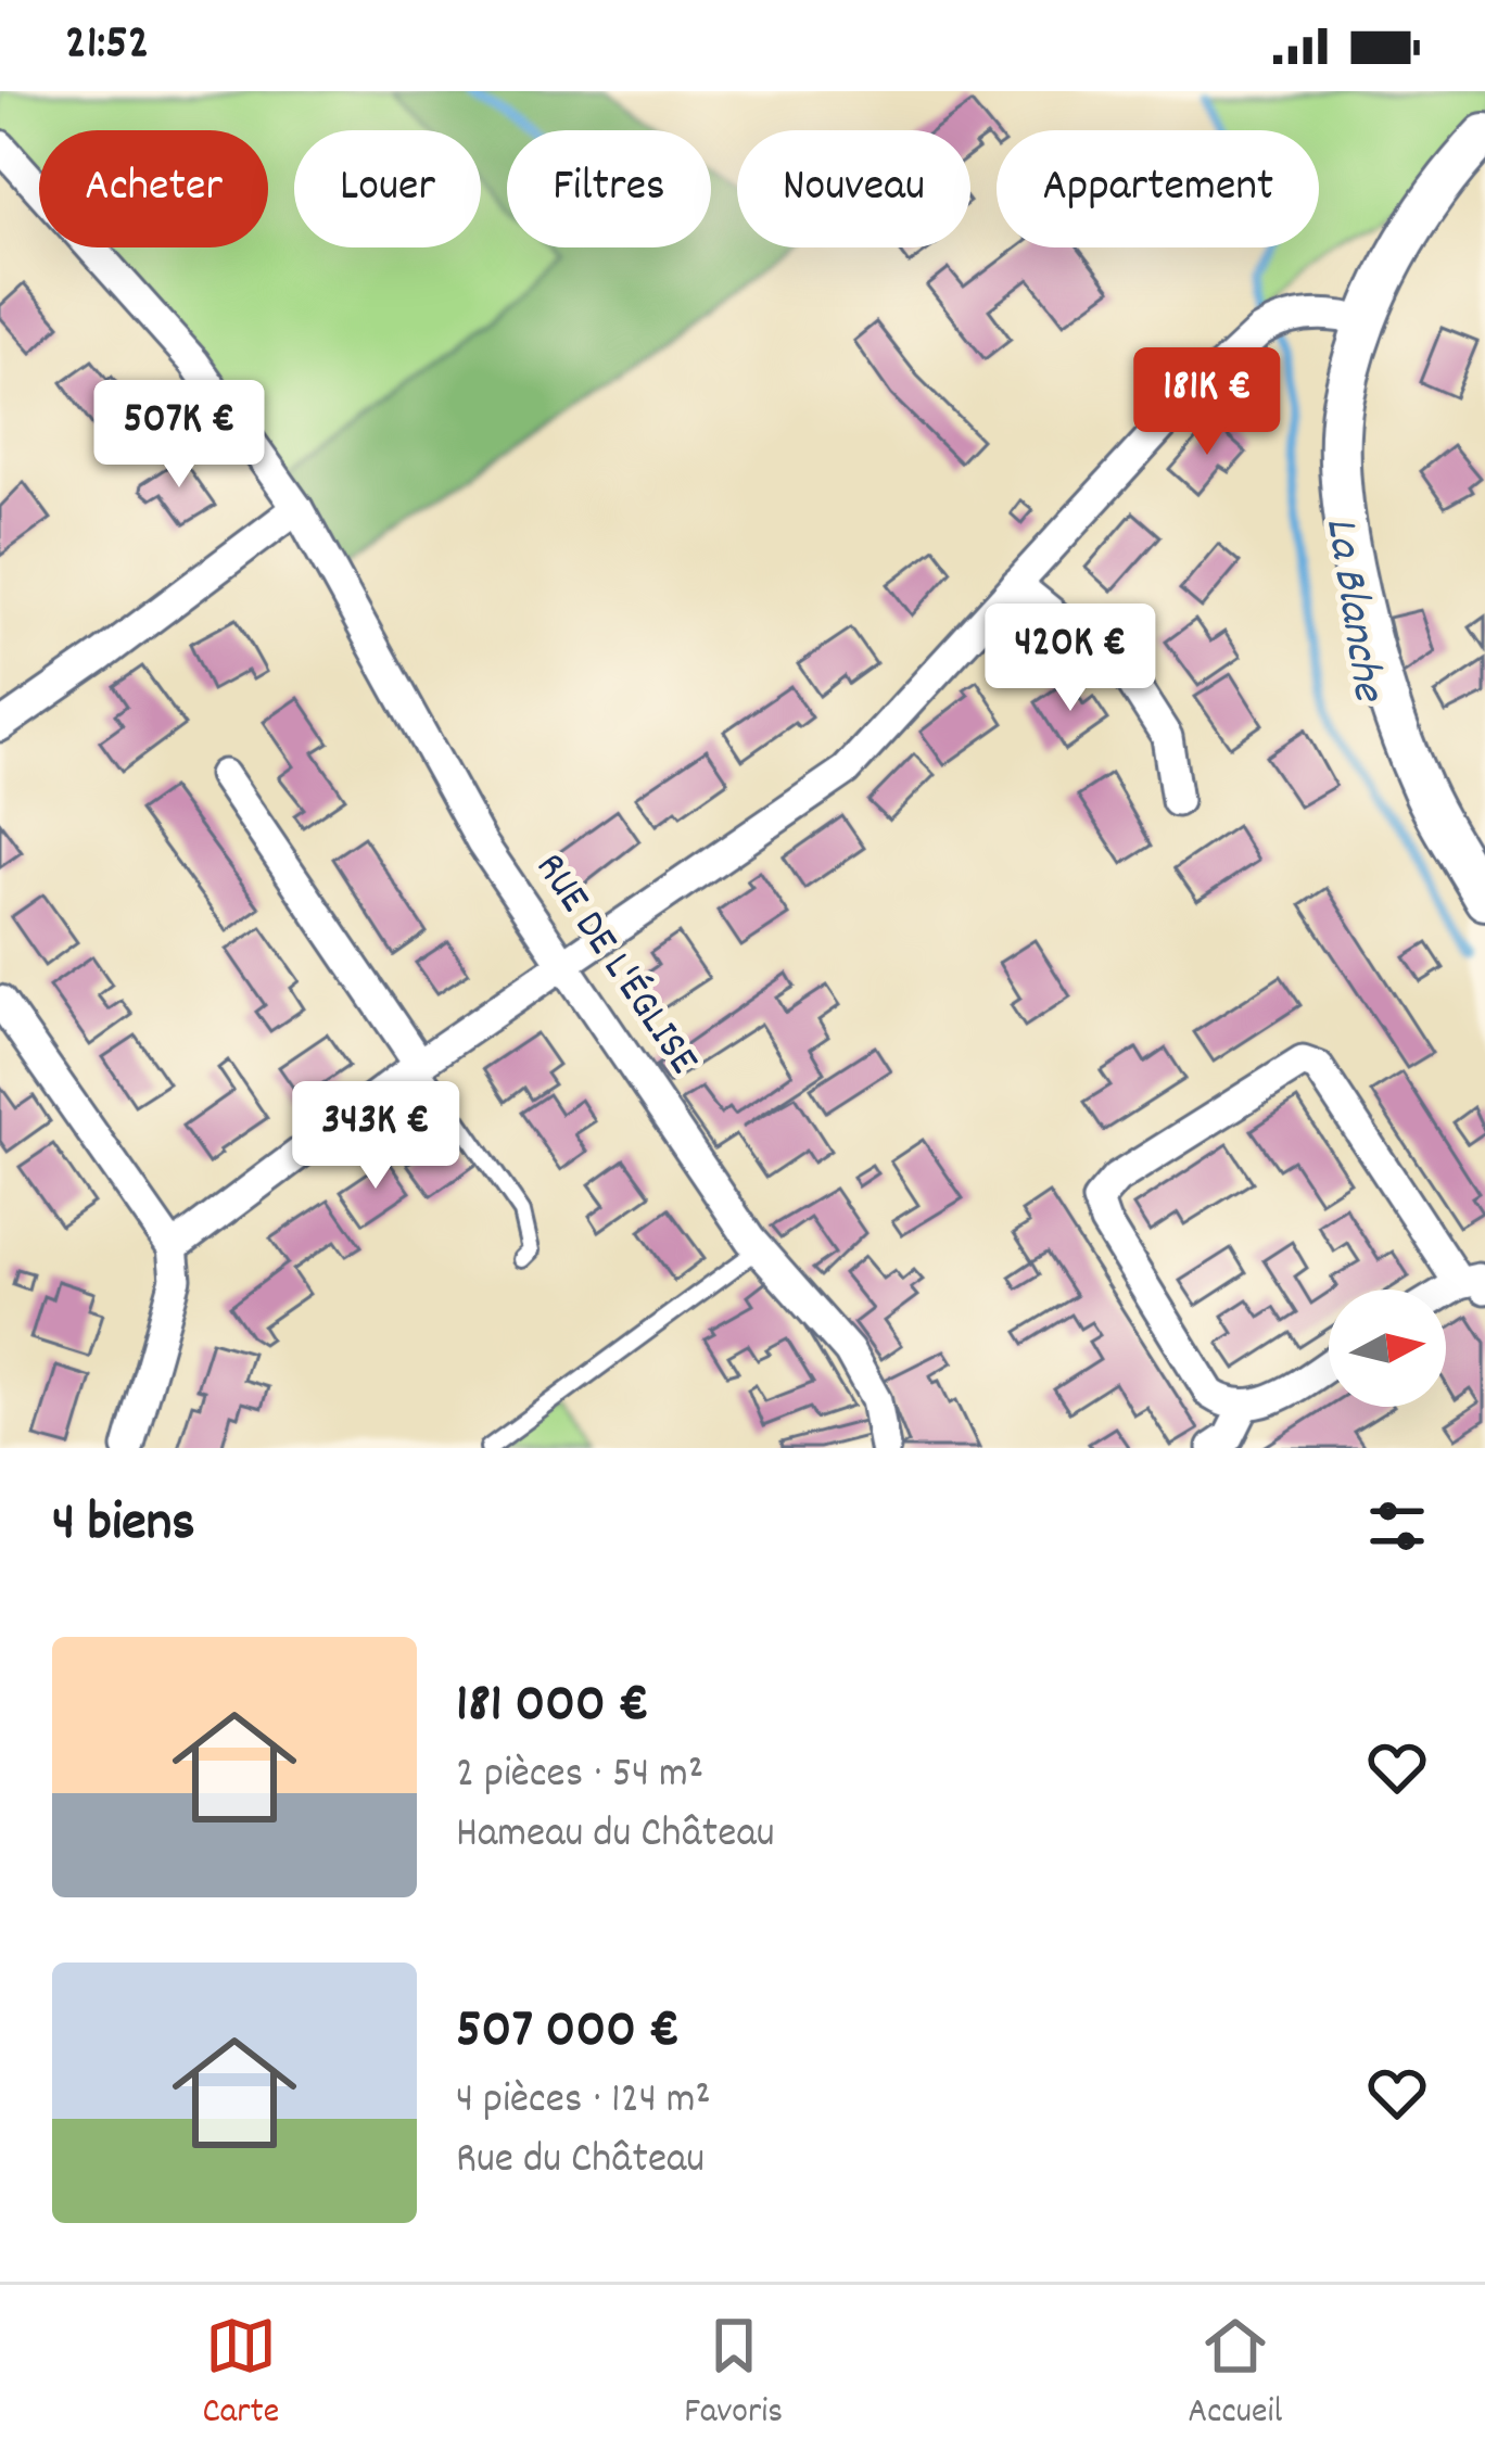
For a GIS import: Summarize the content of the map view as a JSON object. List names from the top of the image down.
{
  "streets": {
    "street": ["RUE DE L'ÉGLISE"]
  },
  "water": ["La Blanche"],
  "north": "right",
  "page": {
    "status": "21:52",
    "chip": [
      "Acheter",
      "Louer",
      "Filtres",
      "Nouveau",
      "Appartement"
    ],
    "price": [
      "181K €",
      "507K €",
      "420K €",
      "343K €"
    ],
    "heading": "4 biens",
    "list": [
      {
        "name": "181 000 €",
        "note": "2 pièces · 54 m² · Hameau du Château"
      },
      {
        "name": "507 000 €",
        "note": "4 pièces · 124 m² · Rue du Château"
      }
    ],
    "tabs": ["Carte", "Favoris", "Accueil"]
  }
}
